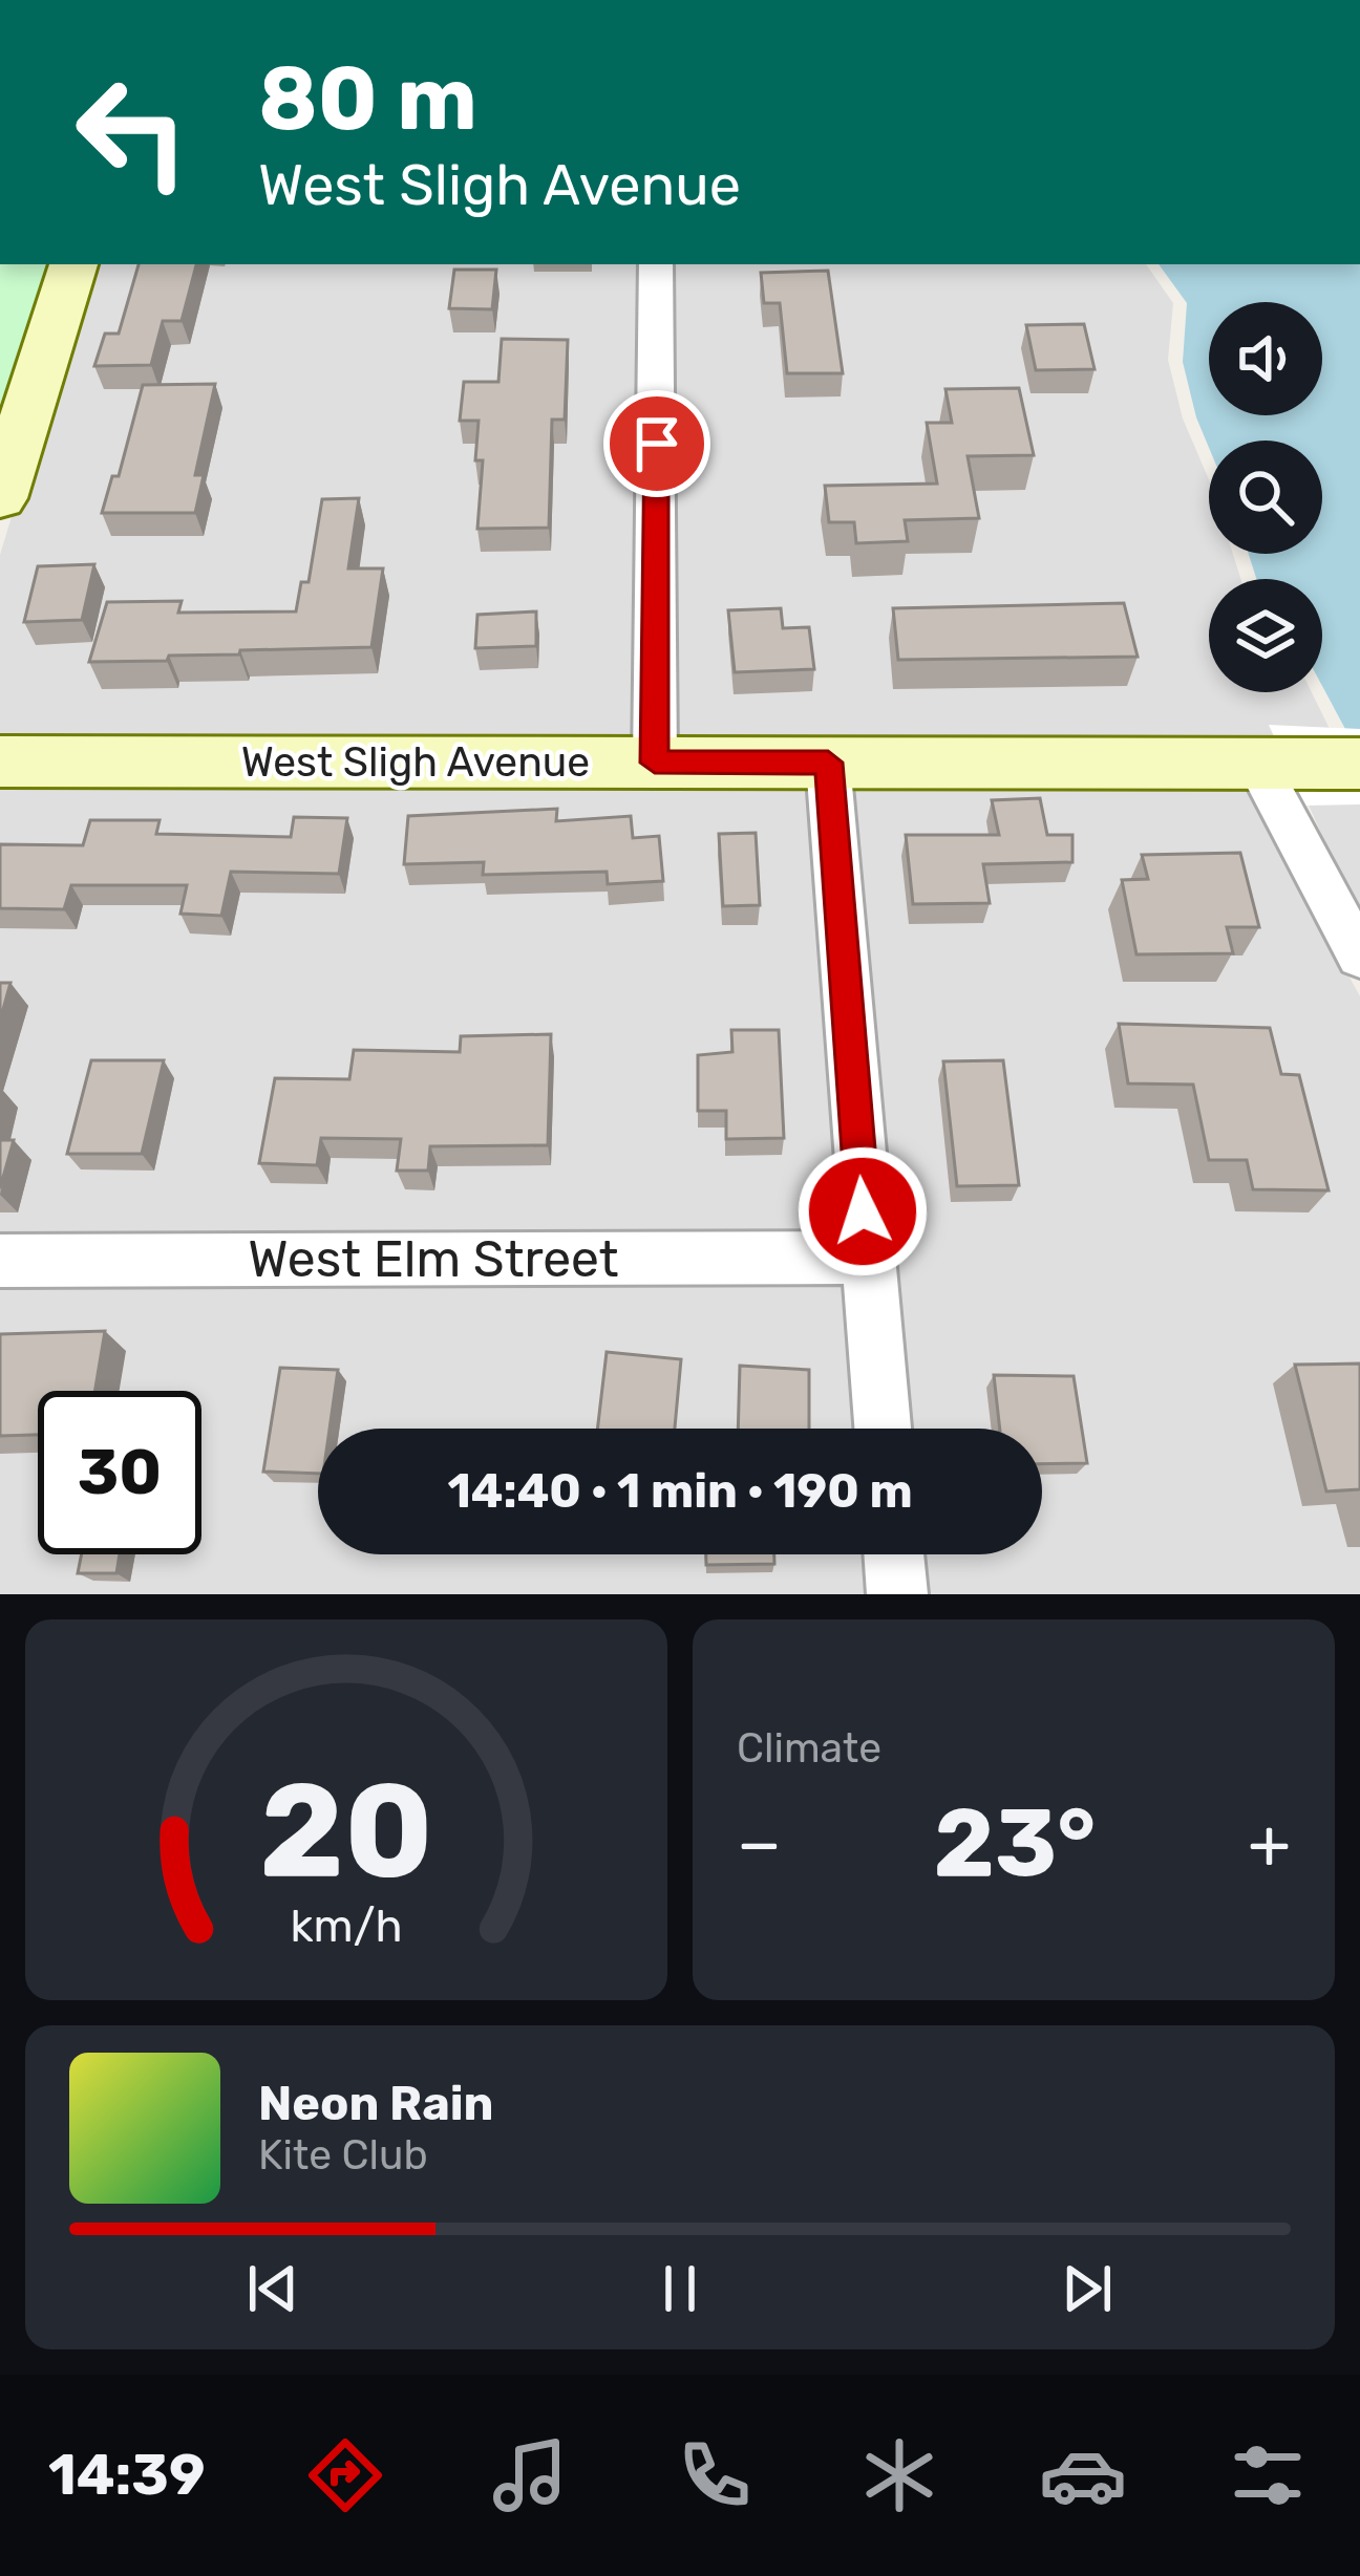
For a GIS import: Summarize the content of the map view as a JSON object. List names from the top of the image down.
{
  "streets": {
    "main road": ["West Sligh Avenue"],
    "street": ["West Elm Street"]
  },
  "page": {
    "turn": ["80 m", "West Sligh Avenue"],
    "limit": "30",
    "trip": "14:40 · 1 min · 190 m",
    "tile": "Climate",
    "heat": ["−", "23°", "+"],
    "song": ["Neon Rain", "Kite Club"],
    "tabs": "14:39",
    "gauge": ["20", "km/h"]
  }
}
